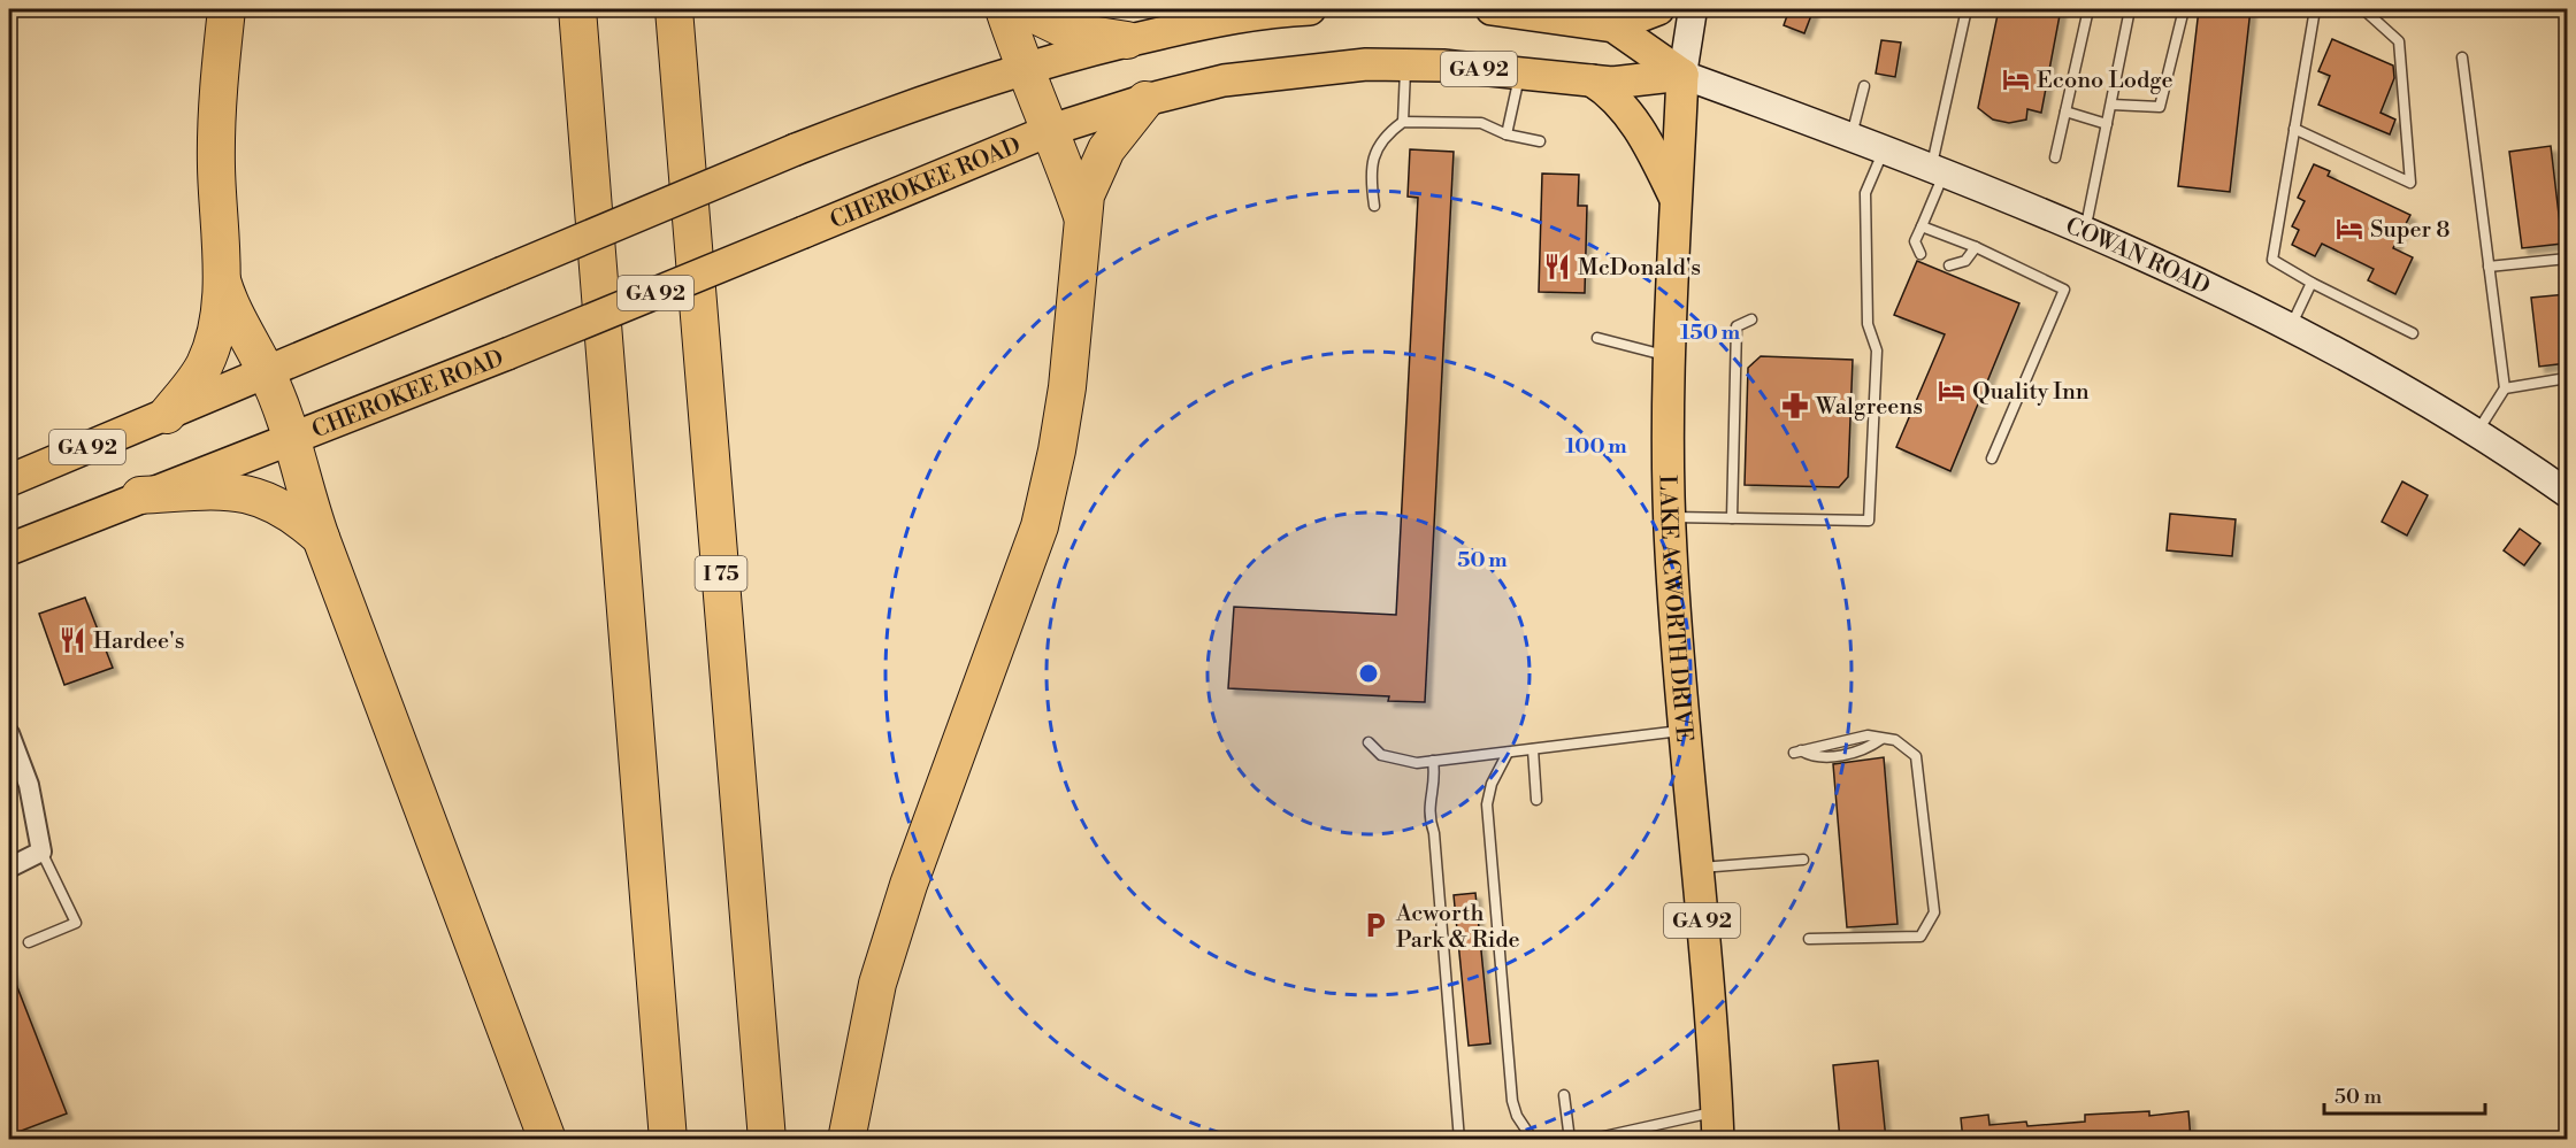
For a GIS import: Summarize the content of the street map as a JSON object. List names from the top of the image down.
{
  "streets": {
    "highway": ["I 75"],
    "main road": [
      "GA 92",
      "CHEROKEE ROAD",
      "COWAN ROAD",
      "LAKE ACWORTH DRIVE"
    ]
  },
  "crossings": [
    ["CHEROKEE ROAD", "COWAN ROAD"],
    ["CHEROKEE ROAD", "LAKE ACWORTH DRIVE"],
    ["COWAN ROAD", "LAKE ACWORTH DRIVE"]
  ],
  "places": {
    "hotel": ["Econo Lodge", "Super 8", "Quality Inn"],
    "restaurant": ["McDonald's", "Hardee's"],
    "pharmacy": ["Walgreens"],
    "parking": ["Acworth Park & Ride"]
  },
  "scale_bar": "50 m",
  "rings": ["150 m", "100 m", "50 m"]
}
